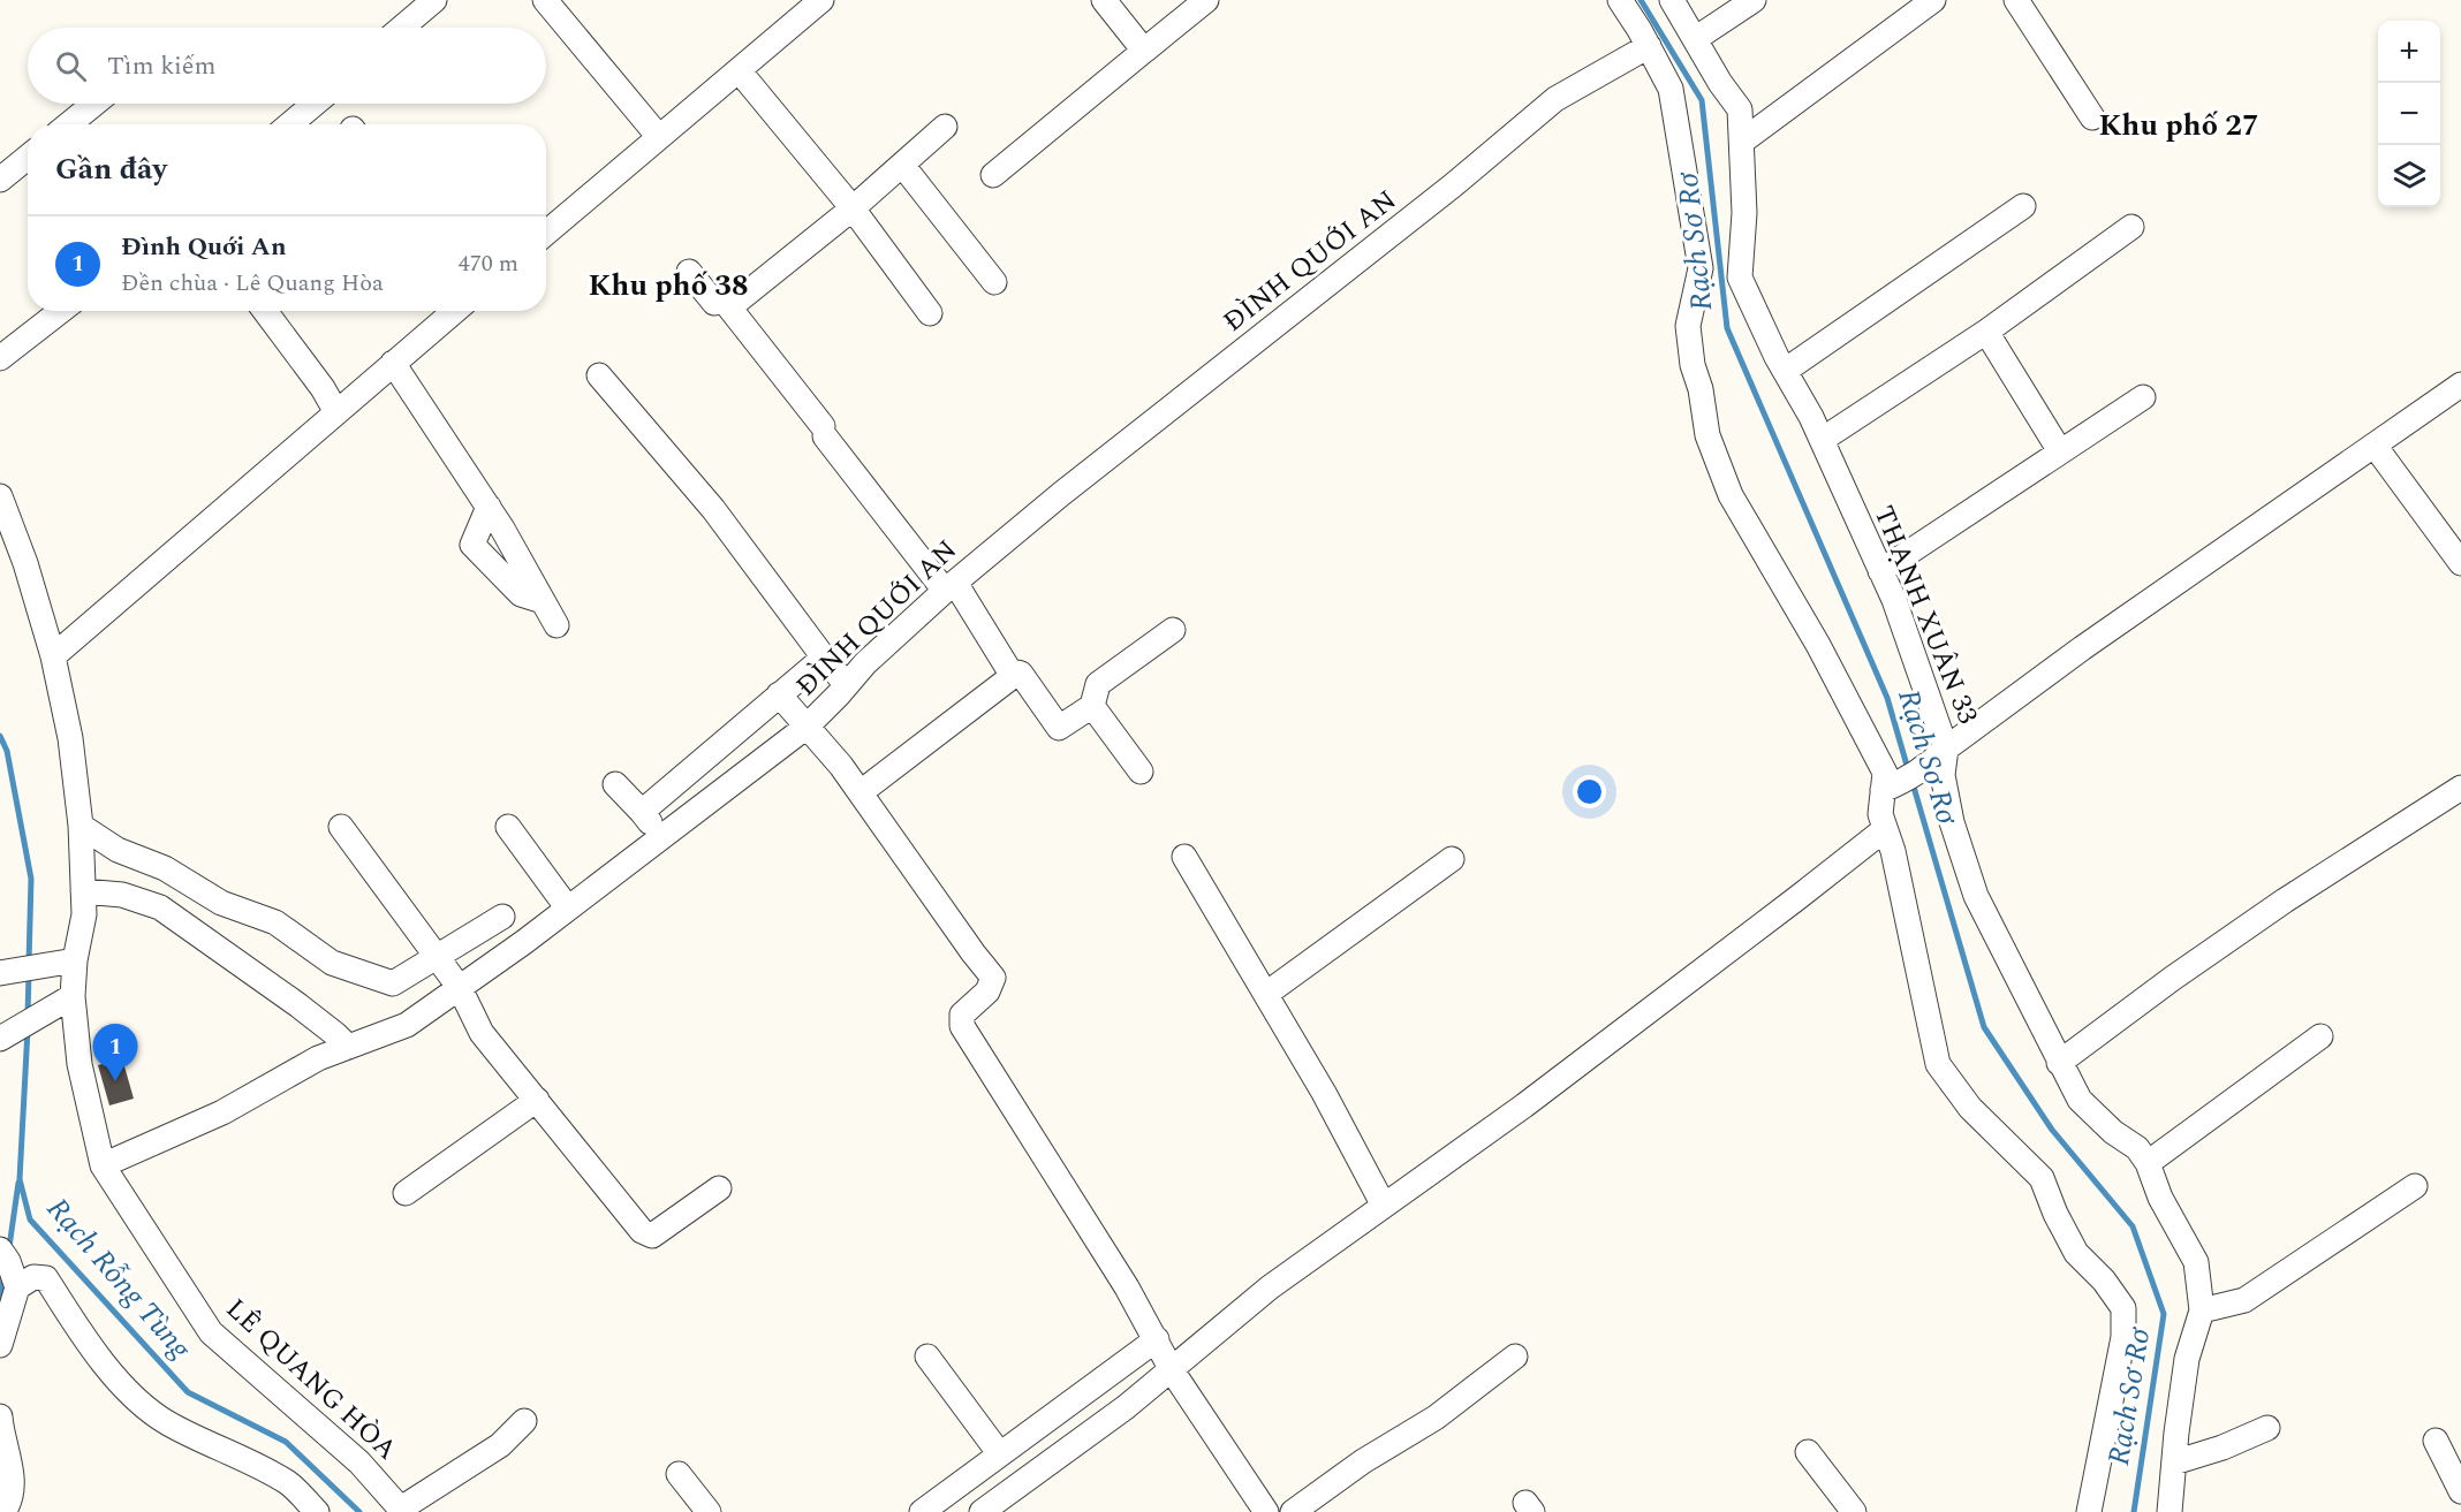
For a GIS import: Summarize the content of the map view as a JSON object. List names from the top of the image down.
{
  "streets": {
    "street": ["ĐÌNH QUỚI AN", "THẠNH XUÂN 33", "LÊ QUANG HÒA"]
  },
  "crossings": [
    ["ĐÌNH QUỚI AN", "LÊ QUANG HÒA"]
  ],
  "districts": ["Khu phố 27", "Khu phố 38"],
  "water": ["Rạch Sơ Rơ", "Rạch Rỗng Tùng"],
  "page": {
    "map_buttons": ["+", "−"],
    "search": "Tìm kiếm",
    "heading": "Gần đây",
    "list": [
      {
        "mark": "1",
        "name": "Đình Quới An",
        "note": "Đền chùa · Lê Quang Hòa",
        "value": "470 m"
      }
    ],
    "pins": "1"
  }
}
